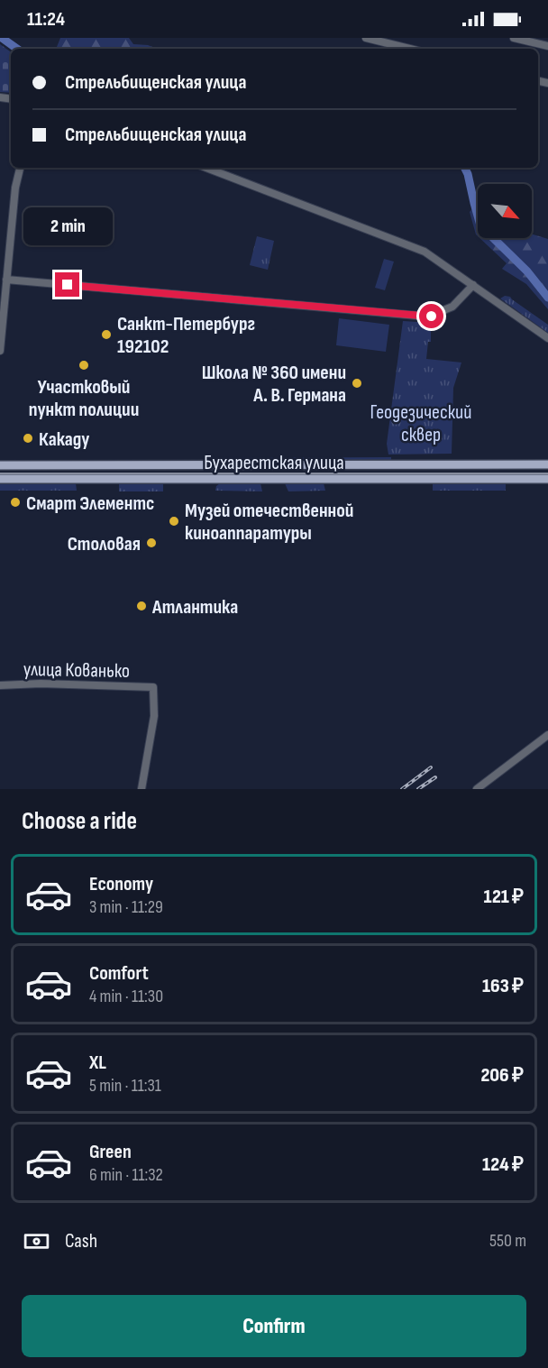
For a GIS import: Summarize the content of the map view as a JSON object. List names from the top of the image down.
{
  "streets": {
    "main road": ["Бухарестская улица"],
    "street": ["улица Кованько"]
  },
  "parks": ["Геодезический сквер"],
  "places": [
    "Санкт-Петербург 192102",
    "Участковый пункт полиции",
    "Школа № 360 имени А. В. Германа",
    "Какаду",
    "Смарт Элементс",
    "Музей отечественной киноаппаратуры",
    "Столовая",
    "Атлантика"
  ],
  "north": "bottom right",
  "page": {
    "status": "11:24",
    "banner": ["Стрельбищенская улица", "Стрельбищенская улица"],
    "bubble": "2 min",
    "heading": "Choose a ride",
    "list": [
      {
        "name": "Economy",
        "note": "3 min · 11:29",
        "value": "121 ₽"
      },
      {
        "name": "Comfort",
        "note": "4 min · 11:30",
        "value": "163 ₽"
      },
      {
        "name": "XL",
        "note": "5 min · 11:31",
        "value": "206 ₽"
      },
      {
        "name": "Green",
        "note": "6 min · 11:32",
        "value": "124 ₽"
      }
    ],
    "pay": ["Cash", "550 m"],
    "buttons": "Confirm"
  }
}
